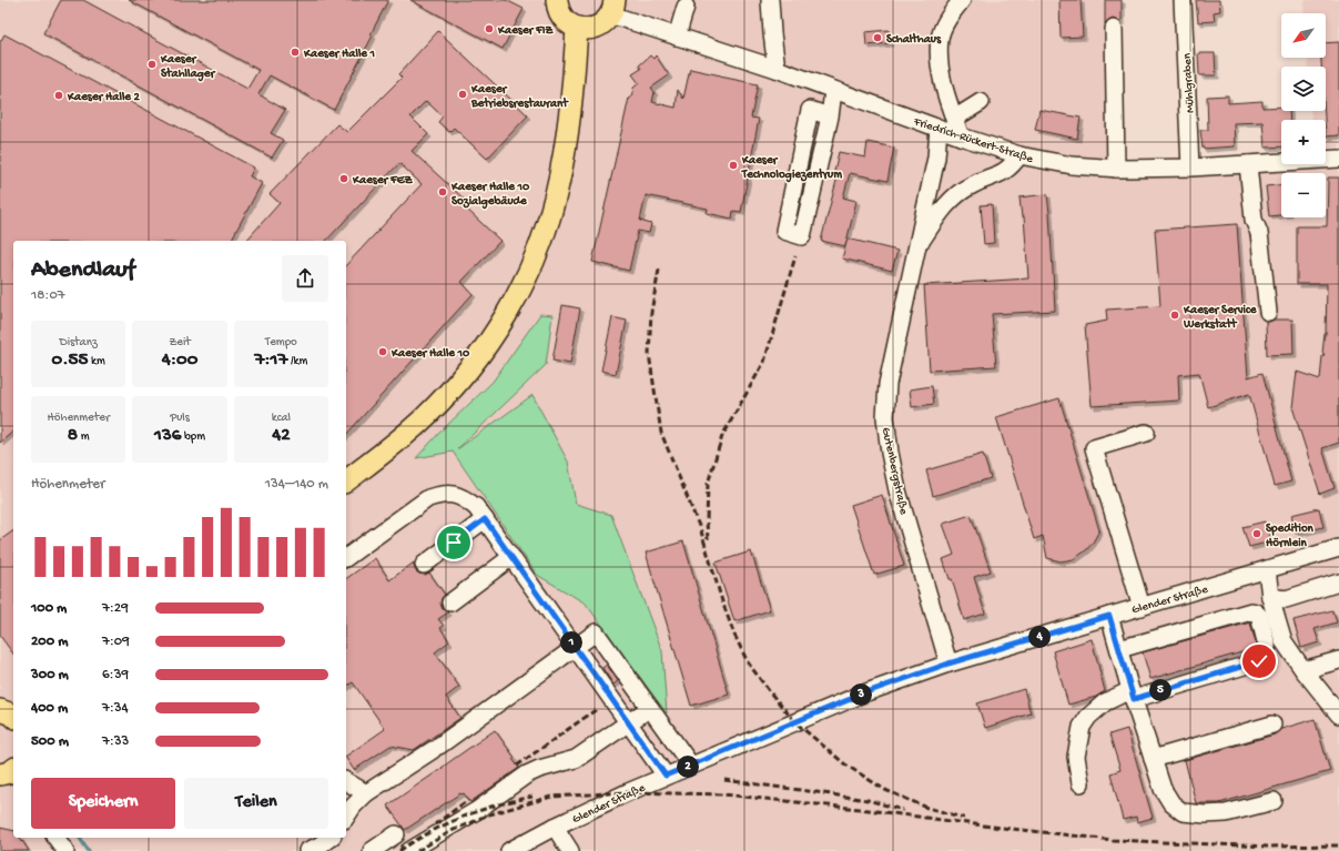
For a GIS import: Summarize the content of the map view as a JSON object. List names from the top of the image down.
{
  "streets": {
    "street": [
      "Mühlgraben",
      "Friedrich-Rückert-Straße",
      "Gutenbergstraße",
      "Glender Straße"
    ]
  },
  "crossings": [
    ["Mühlgraben", "Friedrich-Rückert-Straße"],
    ["Friedrich-Rückert-Straße", "Gutenbergstraße"],
    ["Gutenbergstraße", "Glender Straße"]
  ],
  "places": [
    "Kaeser FIZ",
    "Schalthaus",
    "Kaeser Halle 1",
    "Kaeser Stahllager",
    "Kaeser Betriebsrestaurant",
    "Kaeser Halle 2",
    "Kaeser Technologiezentrum",
    "Kaeser FEZ",
    "Kaeser Halle 10 Sozialgebäude",
    "Kaeser Service Werkstatt",
    "Kaeser Halle 10",
    "Spedition Hörnlein"
  ],
  "north": "bottom left",
  "page": {
    "map_buttons": ["+", "−"],
    "heading": ["Abendlauf", "18:07"],
    "stats": [
      ["Distanz", "0.55 km"],
      ["Zeit", "4:00"],
      ["Tempo", "7:17 /km"],
      ["Höhenmeter", "8 m"],
      ["Puls", "136 bpm"],
      ["kcal", "42"]
    ],
    "chart": ["Höhenmeter", "134–140 m"],
    "list": [
      {
        "name": "100 m",
        "note": "7:29"
      },
      {
        "name": "200 m",
        "note": "7:09"
      },
      {
        "name": "300 m",
        "note": "6:39"
      },
      {
        "name": "400 m",
        "note": "7:34"
      },
      {
        "name": "500 m",
        "note": "7:33"
      }
    ],
    "pins": [
      "4",
      "1",
      "5",
      "3",
      "2"
    ],
    "buttons": ["Speichern", "Teilen"]
  }
}
